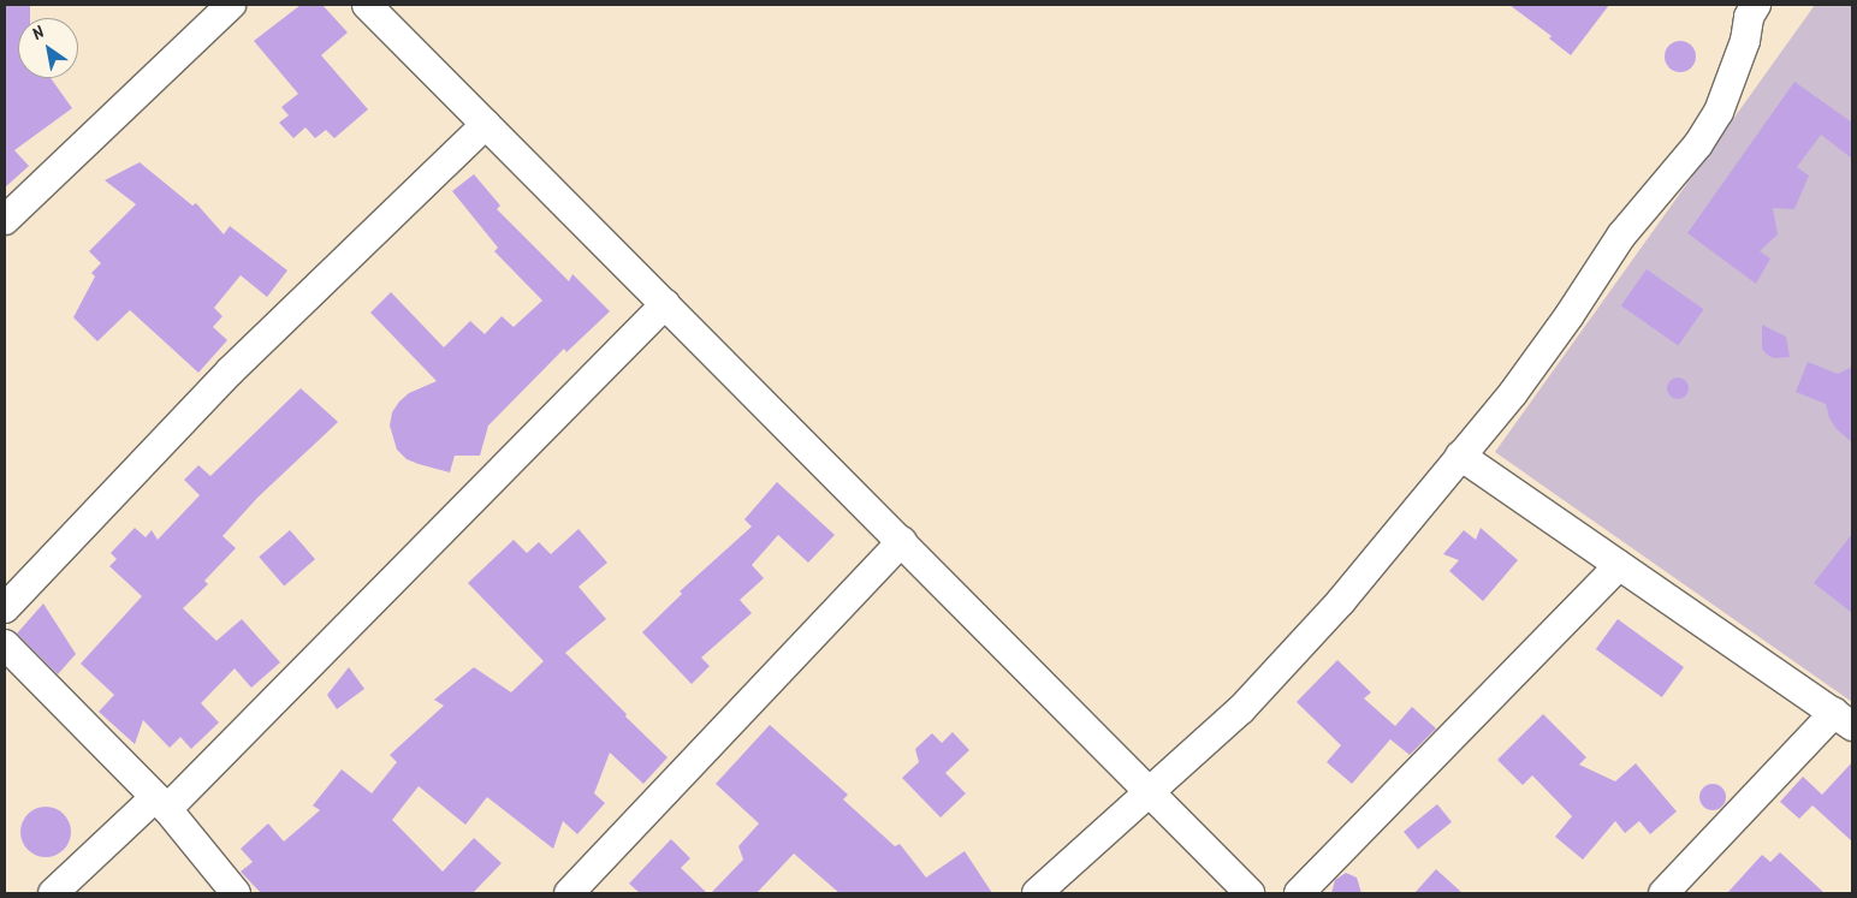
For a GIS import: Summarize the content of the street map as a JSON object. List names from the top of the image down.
{
  "north": "top left"
}
